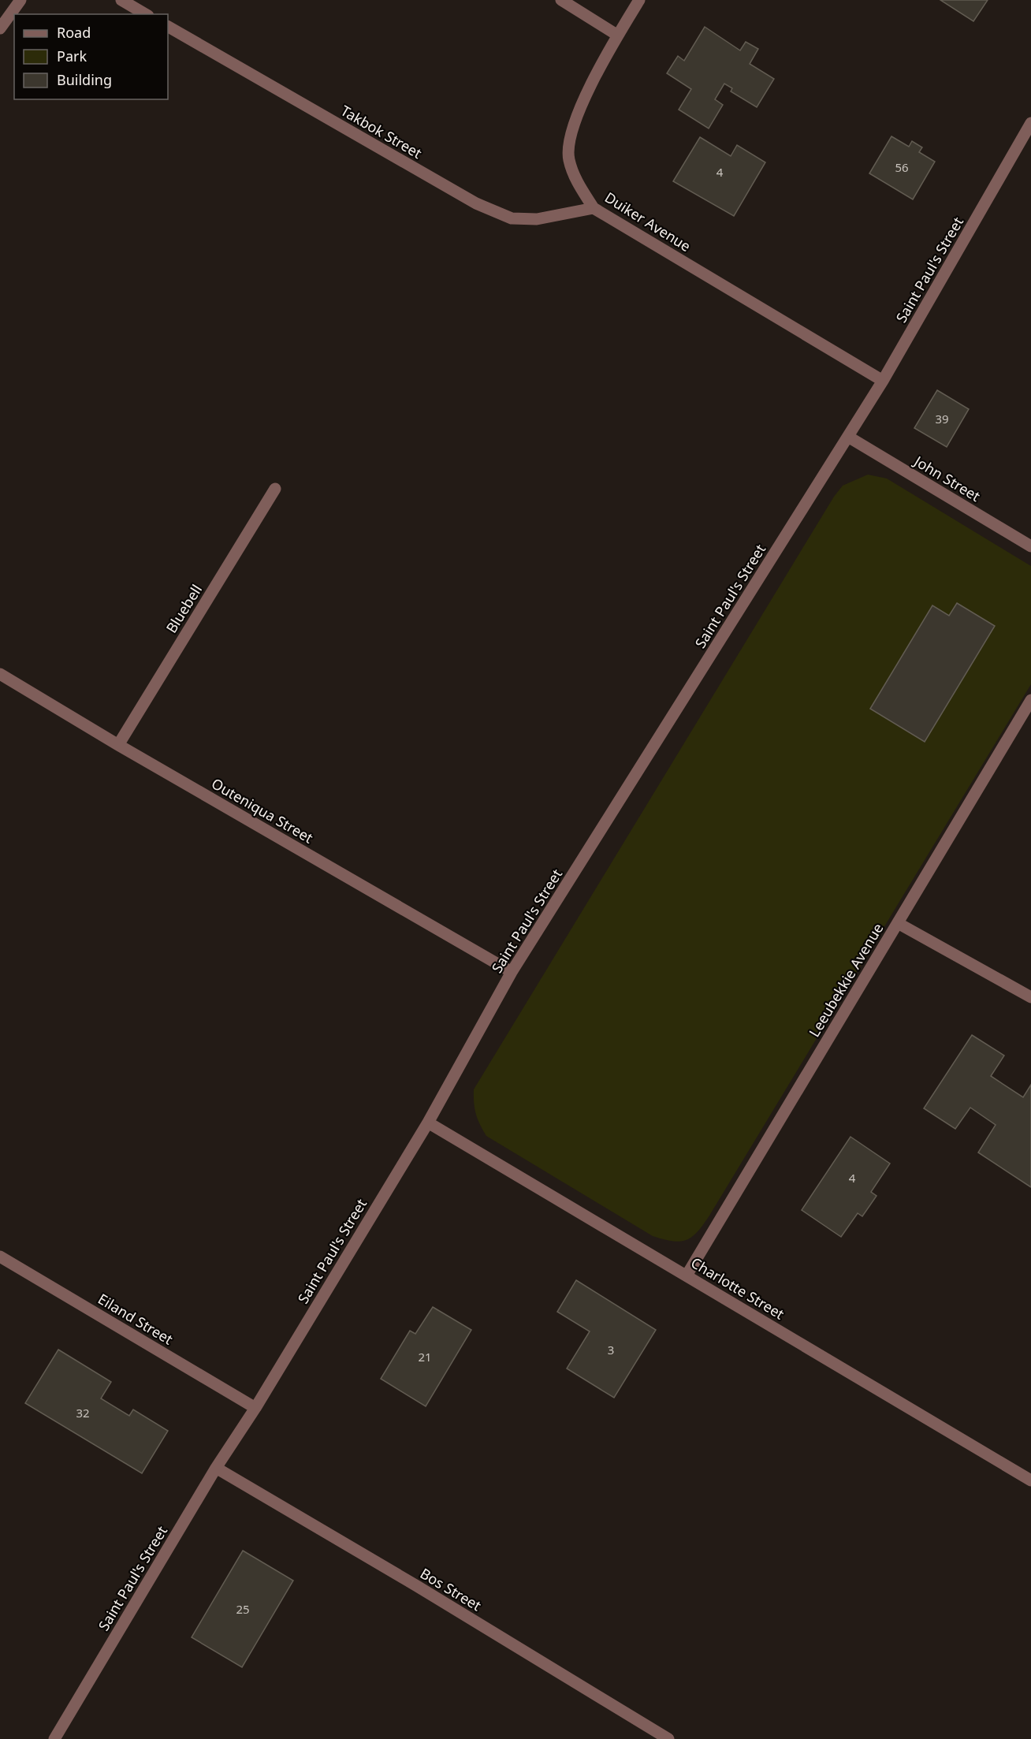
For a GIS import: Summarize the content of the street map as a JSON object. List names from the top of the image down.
{
  "streets": {
    "street": [
      "Takbok Street",
      "Duiker Avenue",
      "Saint Paul's Street",
      "John Street",
      "Bluebell",
      "Outeniqua Street",
      "Leeubekkie Avenue",
      "Charlotte Street",
      "Eiland Street",
      "Bos Street"
    ]
  },
  "crossings": [
    ["Takbok Street", "Duiker Avenue"],
    ["Duiker Avenue", "Saint Paul's Street"],
    ["Saint Paul's Street", "John Street"],
    ["Saint Paul's Street", "Outeniqua Street"],
    ["Saint Paul's Street", "Charlotte Street"],
    ["Saint Paul's Street", "Eiland Street"],
    ["Saint Paul's Street", "Bos Street"],
    ["Bluebell", "Outeniqua Street"],
    ["Leeubekkie Avenue", "Charlotte Street"]
  ],
  "house_numbers": [
    "56",
    "4",
    "39",
    "4",
    "3",
    "21",
    "32",
    "25"
  ],
  "legend": ["Road", "Park", "Building"]
}
